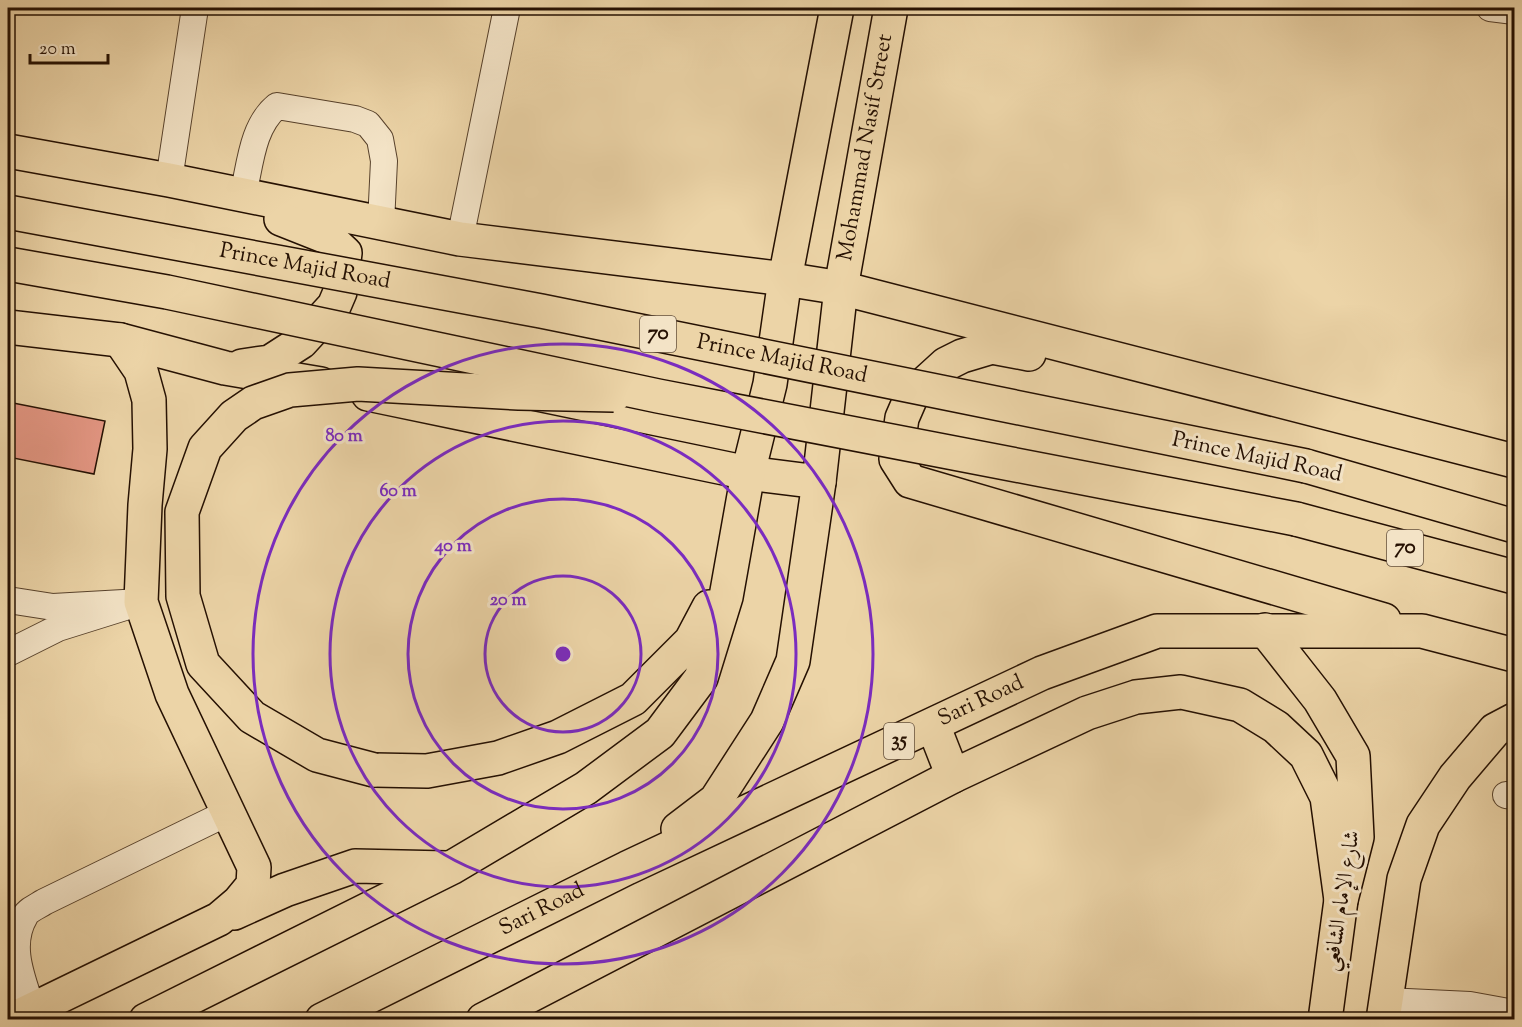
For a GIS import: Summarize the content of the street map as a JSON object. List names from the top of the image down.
{
  "streets": {
    "main road": [
      "Mohammad Nasif Street",
      "Prince Majid Road",
      "70",
      "Sari Road",
      "35",
      "شارع الإمام الشافعي"
    ]
  },
  "crossings": [
    ["Mohammad Nasif Street", "Sari Road"],
    ["Sari Road", "شارع الإمام الشافعي"]
  ],
  "scale_bar": "20 m",
  "rings": [
    "80 m",
    "60 m",
    "40 m",
    "20 m"
  ]
}
